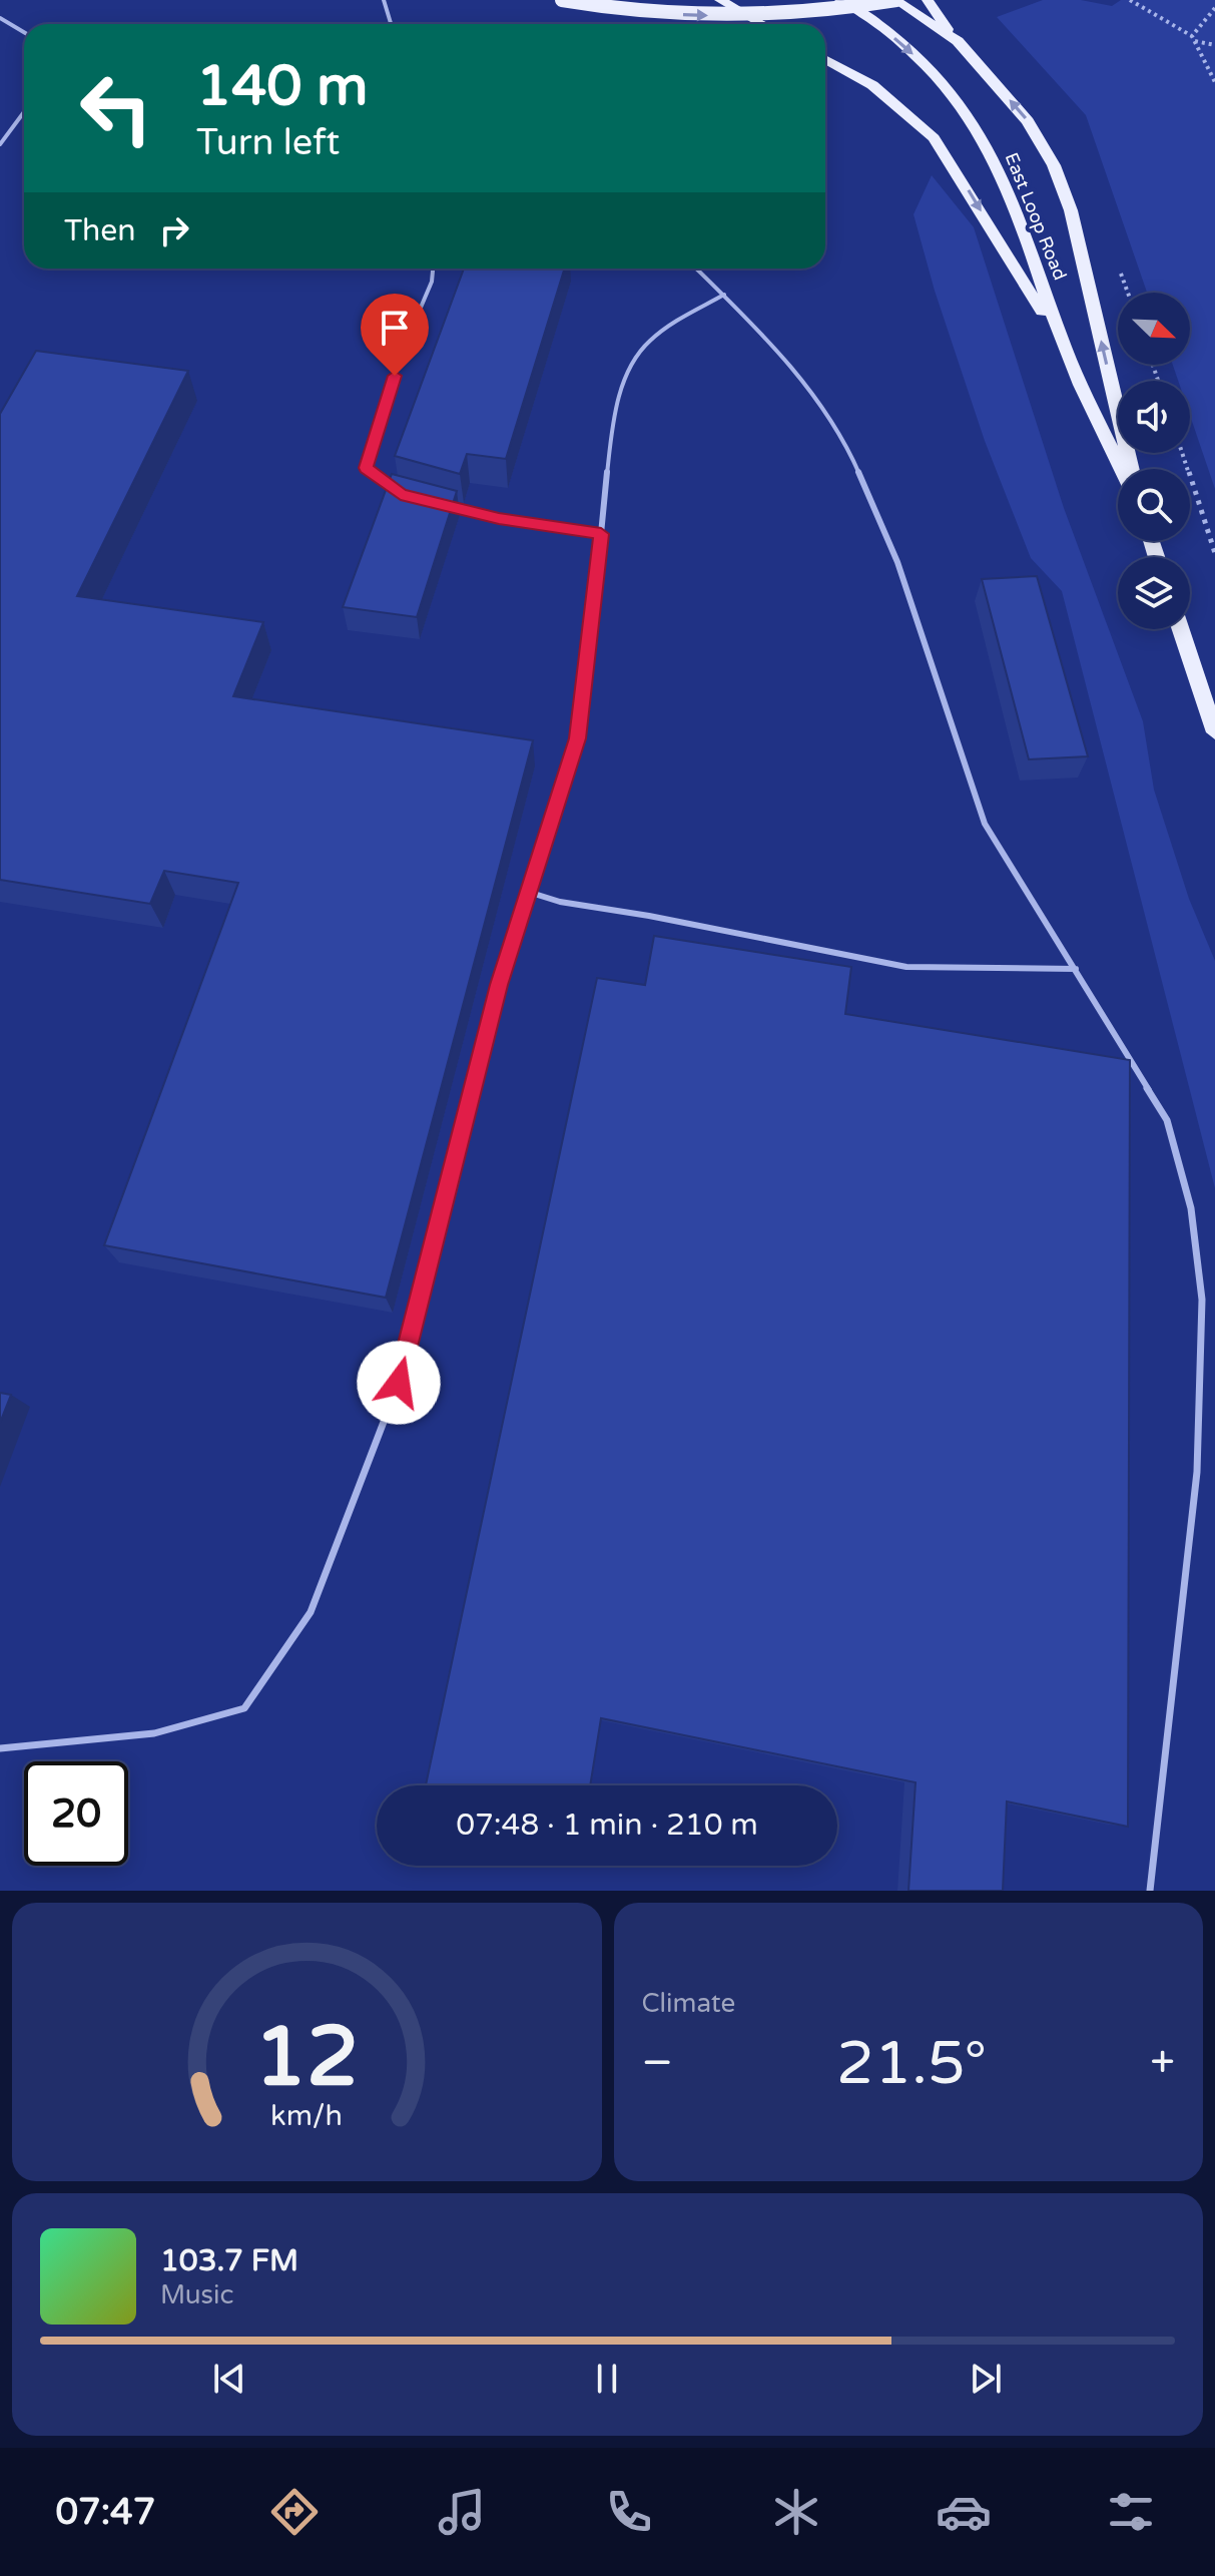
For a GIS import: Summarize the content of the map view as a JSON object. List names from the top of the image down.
{
  "streets": {
    "main road": ["East Loop Road"]
  },
  "north": "bottom right",
  "page": {
    "turn": ["140 m", "Turn left"],
    "then": "Then",
    "limit": "20",
    "trip": "07:48 · 1 min · 210 m",
    "tile": "Climate",
    "heat": ["−", "21.5°", "+"],
    "song": ["103.7 FM", "Music"],
    "tabs": "07:47",
    "gauge": ["12", "km/h"]
  }
}
